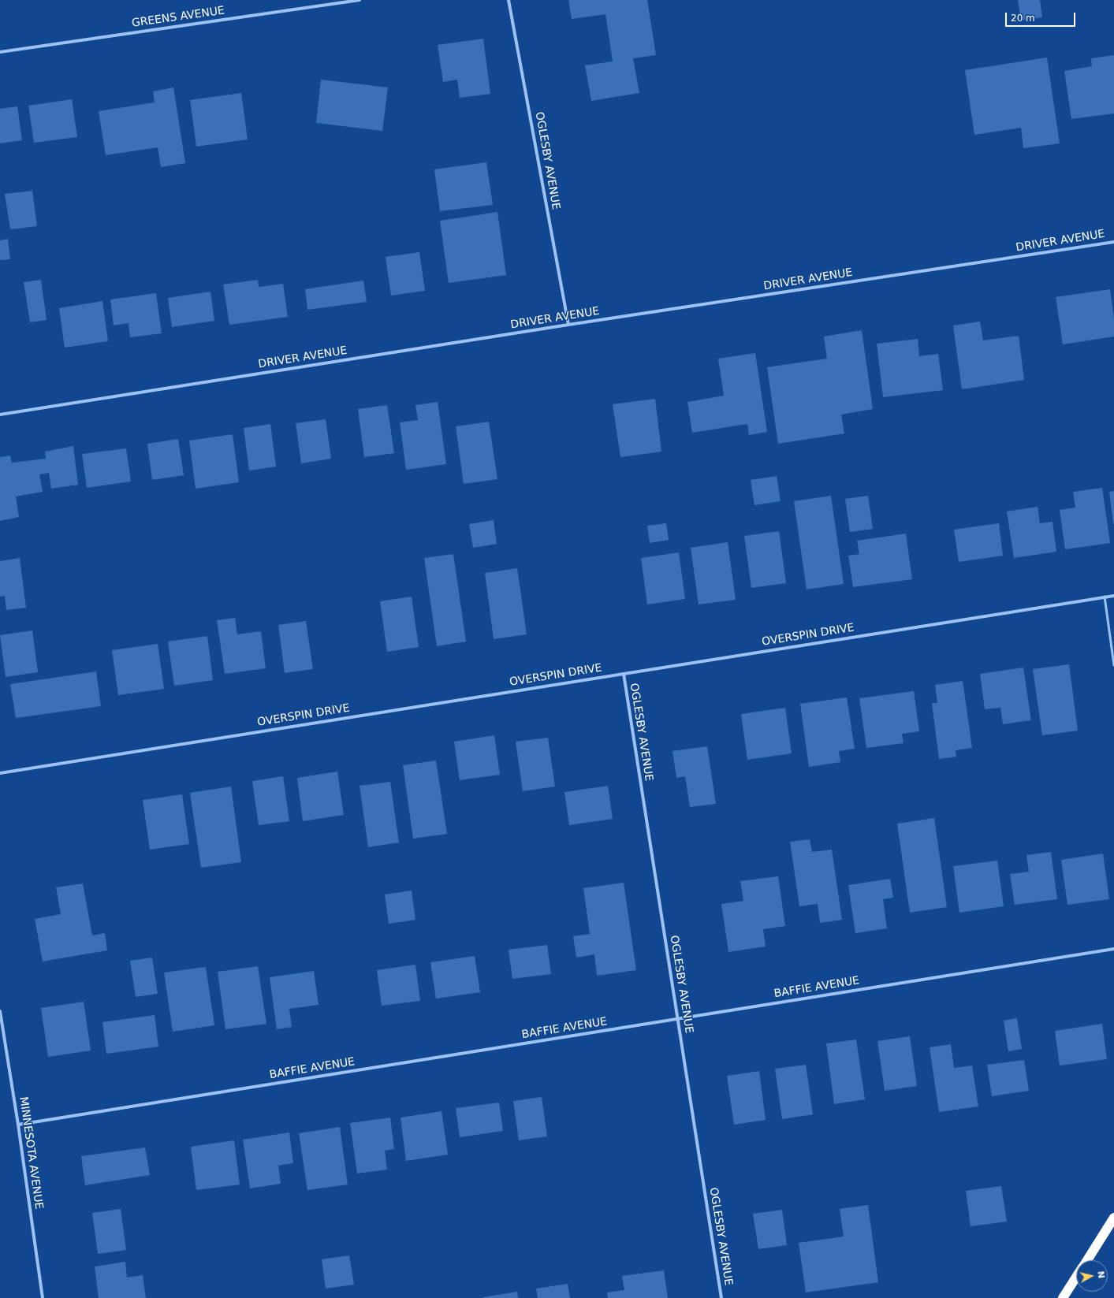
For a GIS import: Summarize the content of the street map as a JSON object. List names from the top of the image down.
{
  "streets": {
    "street": [
      "GREENS AVENUE",
      "OGLESBY AVENUE",
      "DRIVER AVENUE",
      "OVERSPIN DRIVE",
      "BAFFIE AVENUE",
      "MINNESOTA AVENUE"
    ]
  },
  "crossings": [
    ["OGLESBY AVENUE", "DRIVER AVENUE"],
    ["OGLESBY AVENUE", "OVERSPIN DRIVE"],
    ["OGLESBY AVENUE", "BAFFIE AVENUE"],
    ["BAFFIE AVENUE", "MINNESOTA AVENUE"]
  ],
  "scale_bar": "20 m",
  "north": "right"
}
